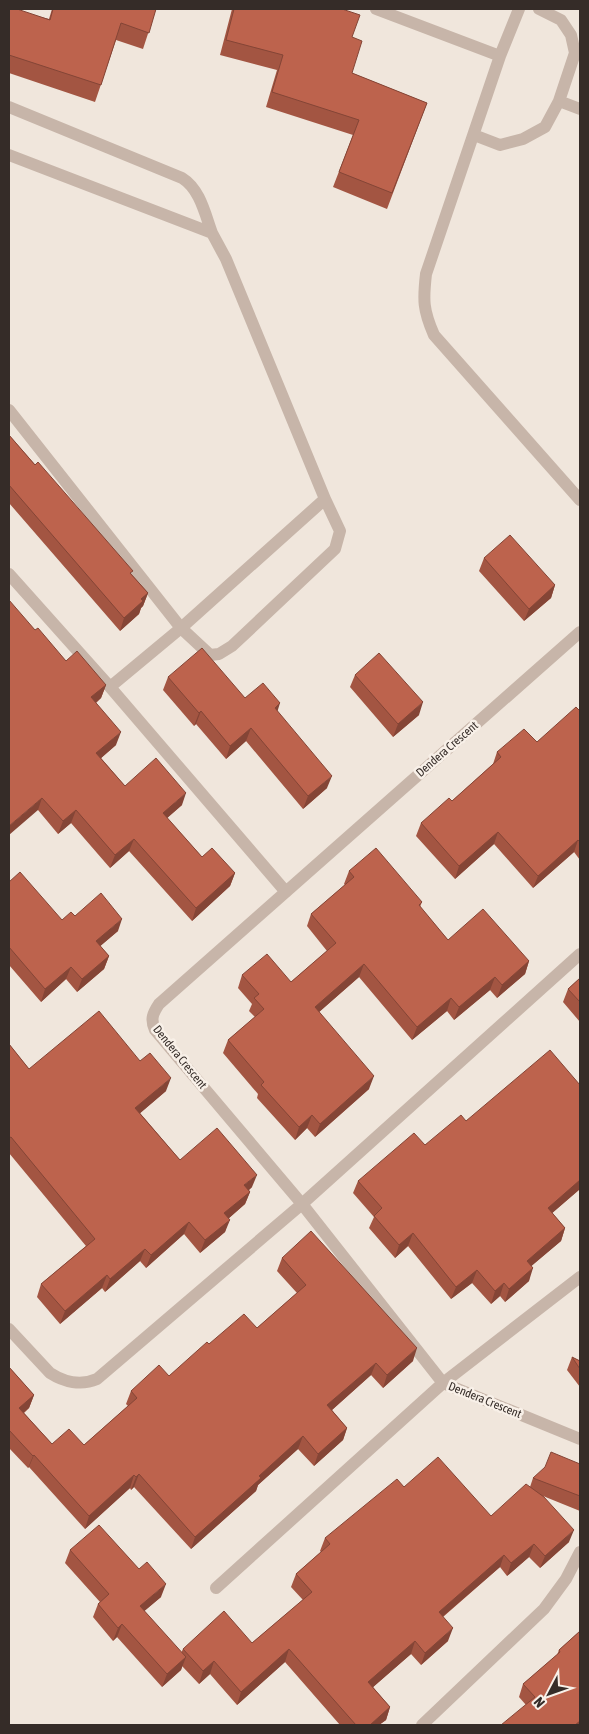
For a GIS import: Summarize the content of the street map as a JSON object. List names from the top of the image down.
{
  "streets": {
    "street": ["Dendera Crescent"]
  },
  "north": "bottom left"
}
